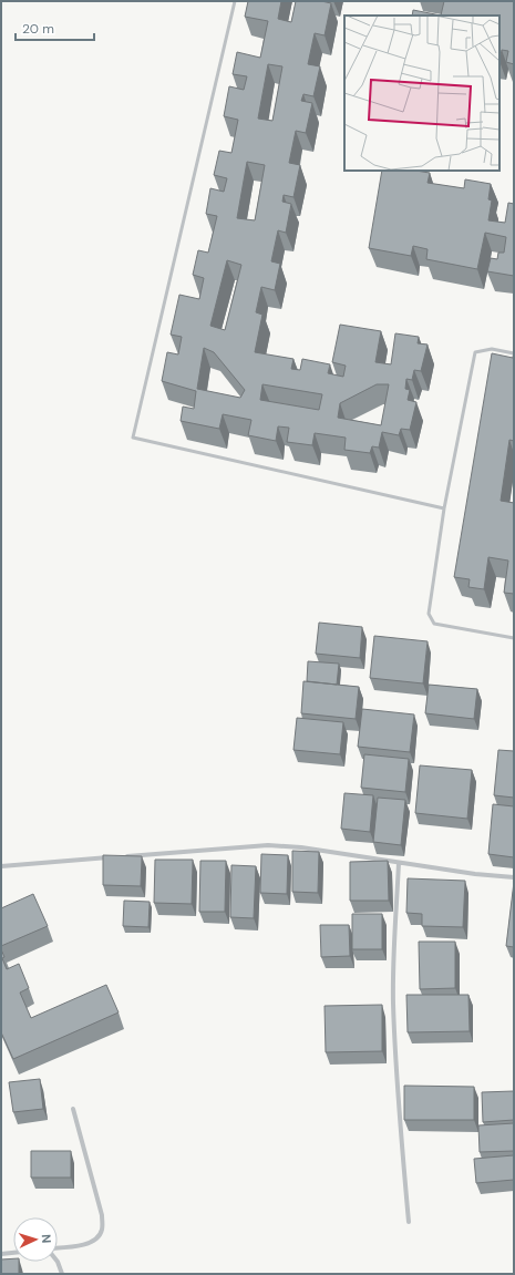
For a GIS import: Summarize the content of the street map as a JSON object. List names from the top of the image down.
{
  "scale_bar": "20 m",
  "north": "right"
}
